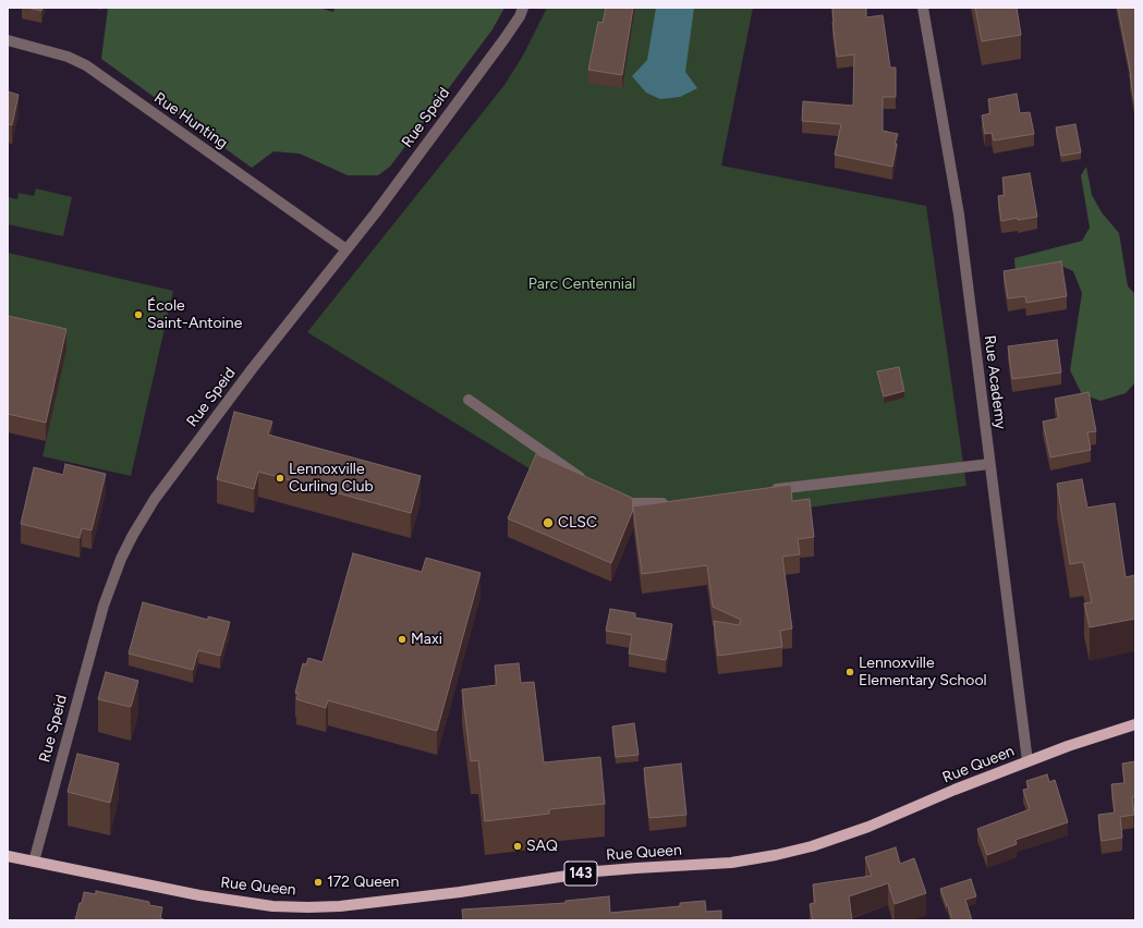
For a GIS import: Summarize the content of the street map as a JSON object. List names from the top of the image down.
{
  "streets": {
    "main road": ["Rue Queen", "143"],
    "street": ["Rue Speid", "Rue Hunting", "Rue Academy"]
  },
  "crossings": [
    ["Rue Speid", "Rue Hunting"],
    ["Rue Speid", "Rue Queen"],
    ["Rue Academy", "Rue Queen"]
  ],
  "parks": ["Parc Centennial"],
  "places": [
    "École Saint-Antoine",
    "Lennoxville Curling Club",
    "CLSC",
    "Maxi",
    "Lennoxville Elementary School",
    "SAQ",
    "172 Queen"
  ]
}
